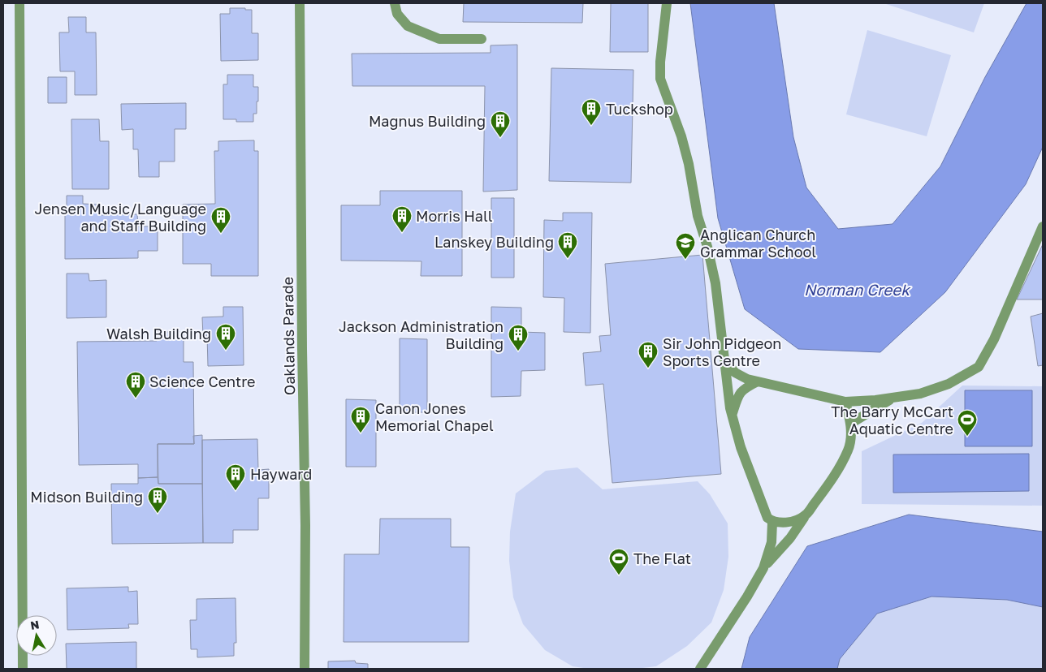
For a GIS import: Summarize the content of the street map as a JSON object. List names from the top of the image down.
{
  "streets": {
    "street": ["Oaklands Parade"]
  },
  "water": ["Norman Creek"],
  "places": {
    "building": [
      "Tuckshop",
      "Magnus Building",
      "Morris Hall",
      "Jensen Music/Language and Staff Building",
      "Lanskey Building",
      "Walsh Building",
      "Jackson Administration Building",
      "Sir John Pidgeon Sports Centre",
      "Science Centre",
      "Canon Jones Memorial Chapel",
      "Hayward",
      "Midson Building"
    ],
    "school or university": ["Anglican Church Grammar School"],
    "sports": ["The Barry McCart Aquatic Centre", "The Flat"]
  },
  "north": "top"
}
